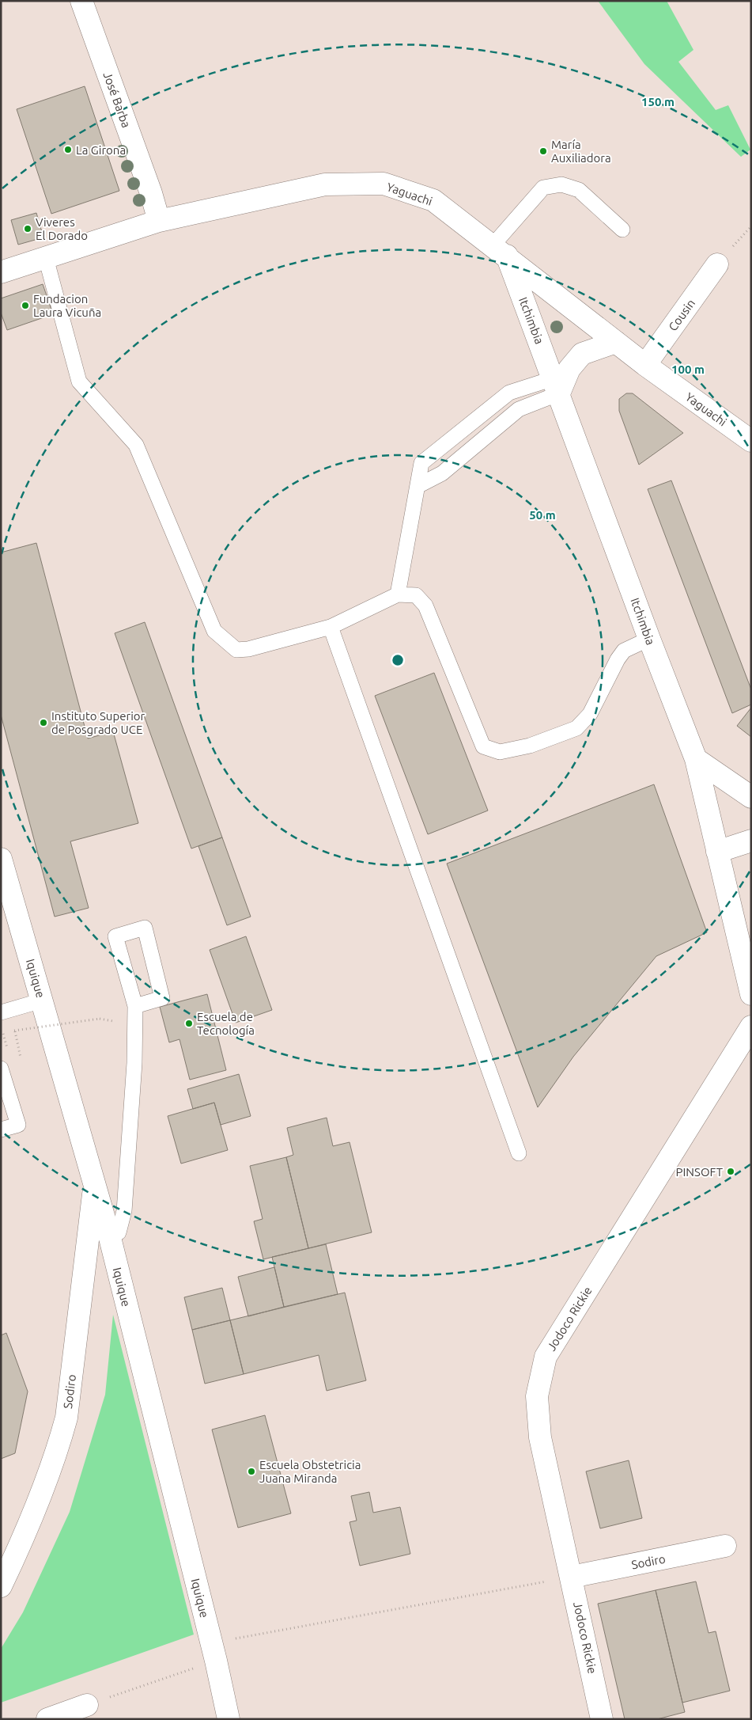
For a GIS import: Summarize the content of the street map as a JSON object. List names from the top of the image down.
{
  "streets": {
    "street": [
      "José Barba",
      "Yaguachi",
      "Cousin",
      "Itchimbia",
      "Iquique",
      "Jodoco Rickie",
      "Sodiro"
    ]
  },
  "crossings": [
    ["José Barba", "Yaguachi"],
    ["Yaguachi", "Cousin"],
    ["Yaguachi", "Itchimbia"],
    ["Iquique", "Sodiro"],
    ["Jodoco Rickie", "Sodiro"]
  ],
  "places": [
    "La Girona",
    "María Auxiliadora",
    "Viveres El Dorado",
    "Fundacion Laura Vicuña",
    "Instituto Superior de Posgrado UCE",
    "Escuela de Tecnología",
    "PINSOFT",
    "Escuela Obstetricia Juana Miranda"
  ],
  "rings": ["150 m", "100 m", "50 m"]
}
